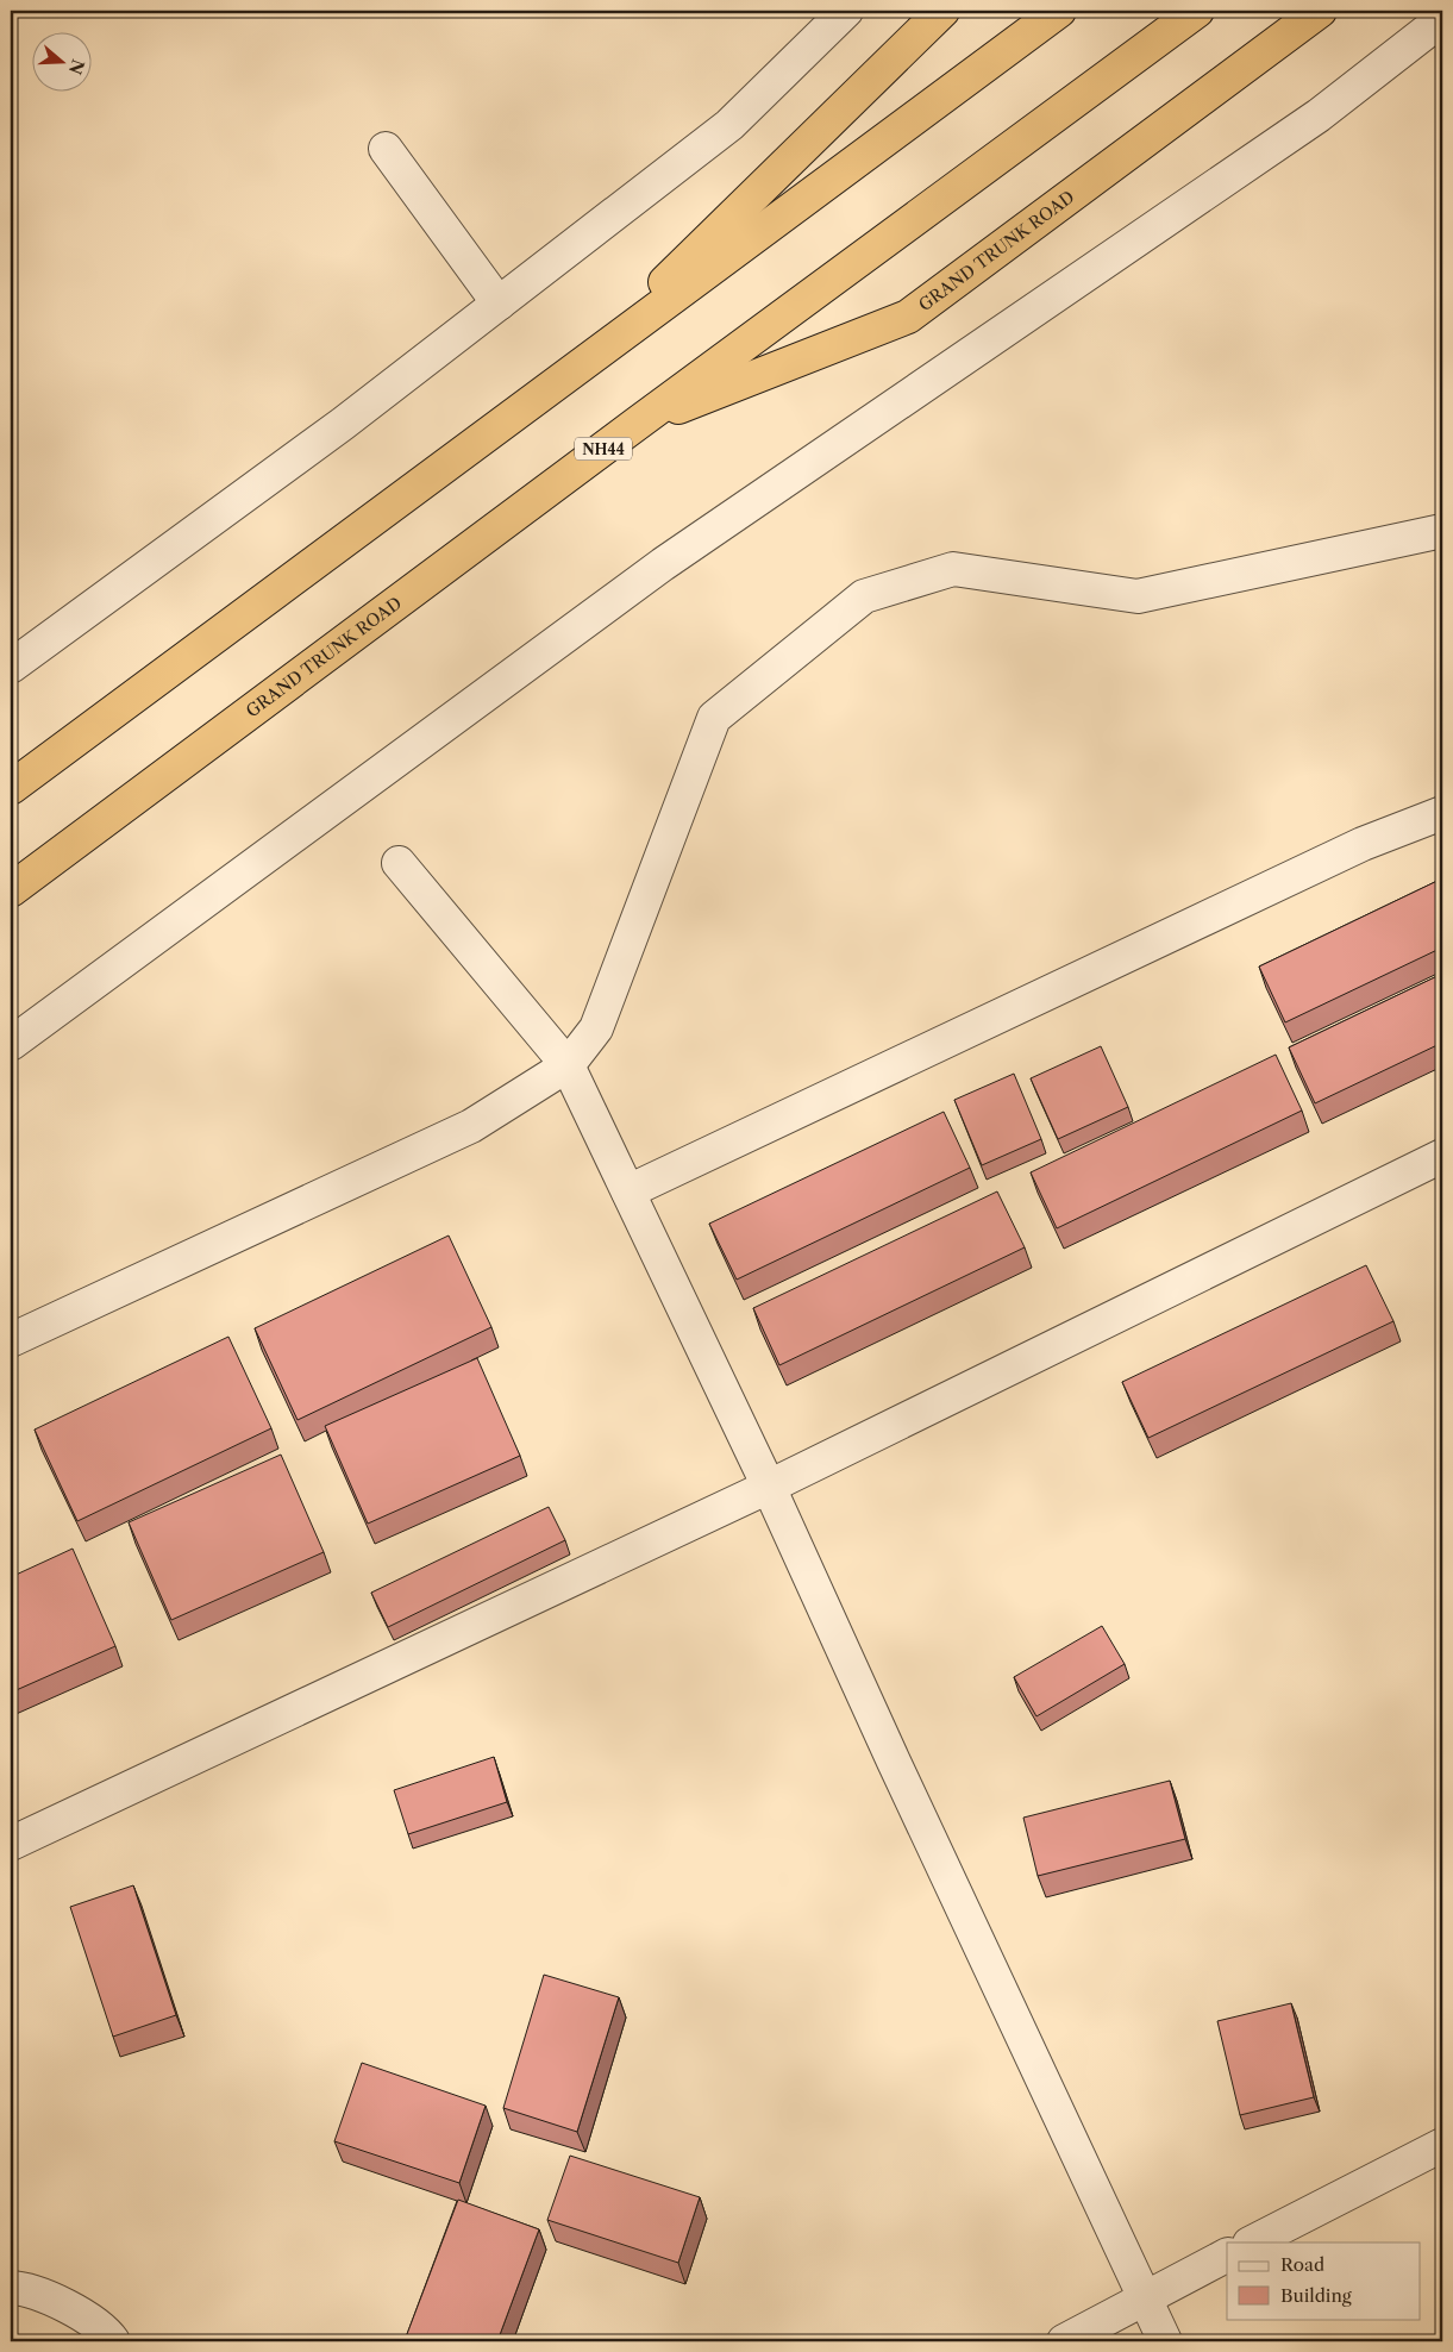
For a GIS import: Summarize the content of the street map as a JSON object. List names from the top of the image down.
{
  "streets": {
    "highway": ["GRAND TRUNK ROAD", "NH44"]
  },
  "legend": ["Road", "Building"],
  "north": "right"
}
